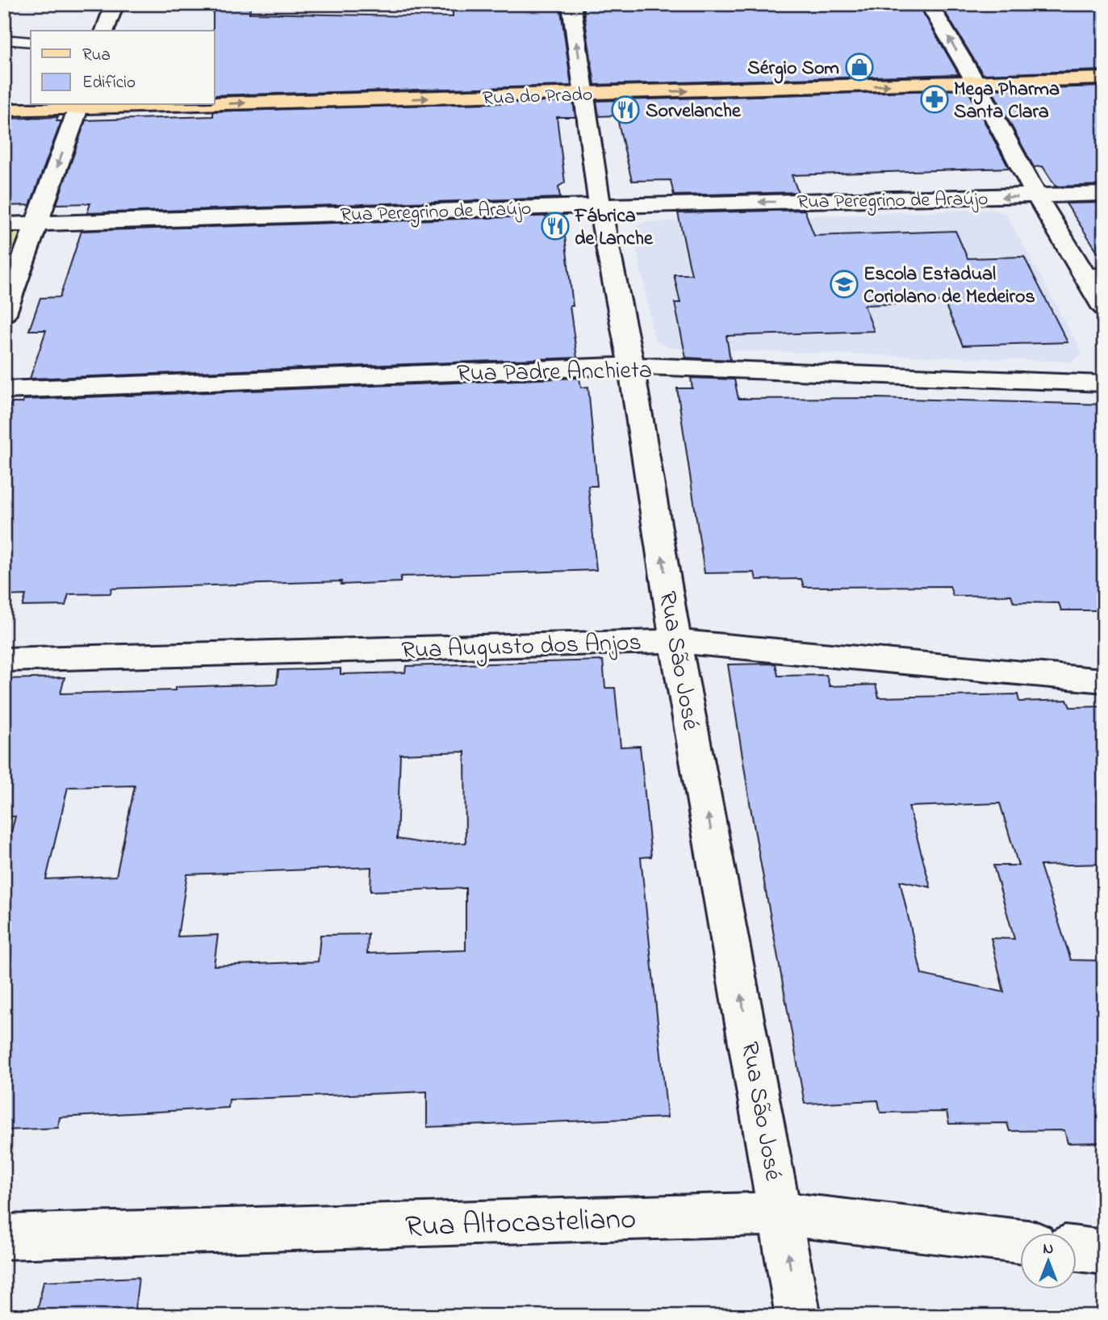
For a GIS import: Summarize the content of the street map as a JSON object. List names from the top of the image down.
{
  "streets": {
    "main road": ["Rua do Prado"],
    "street": [
      "Rua Peregrino de Araújo",
      "Rua Padre Anchieta",
      "Rua Augusto dos Anjos",
      "Rua São José",
      "Rua Altocasteliano"
    ]
  },
  "crossings": [
    ["Rua do Prado", "Rua São José"],
    ["Rua Peregrino de Araújo", "Rua São José"],
    ["Rua Padre Anchieta", "Rua São José"],
    ["Rua Augusto dos Anjos", "Rua São José"],
    ["Rua São José", "Rua Altocasteliano"]
  ],
  "one_way": ["Rua do Prado", "Rua Peregrino de Araújo", "Rua São José"],
  "places": {
    "shop": ["Sérgio Som"],
    "pharmacy": ["Mega Pharma Santa Clara"],
    "restaurant": ["Sorvelanche", "Fábrica de Lanche"],
    "school or university": ["Escola Estadual Coriolano de Medeiros"]
  },
  "legend": ["Rua", "Edifício"],
  "north": "top"
}
